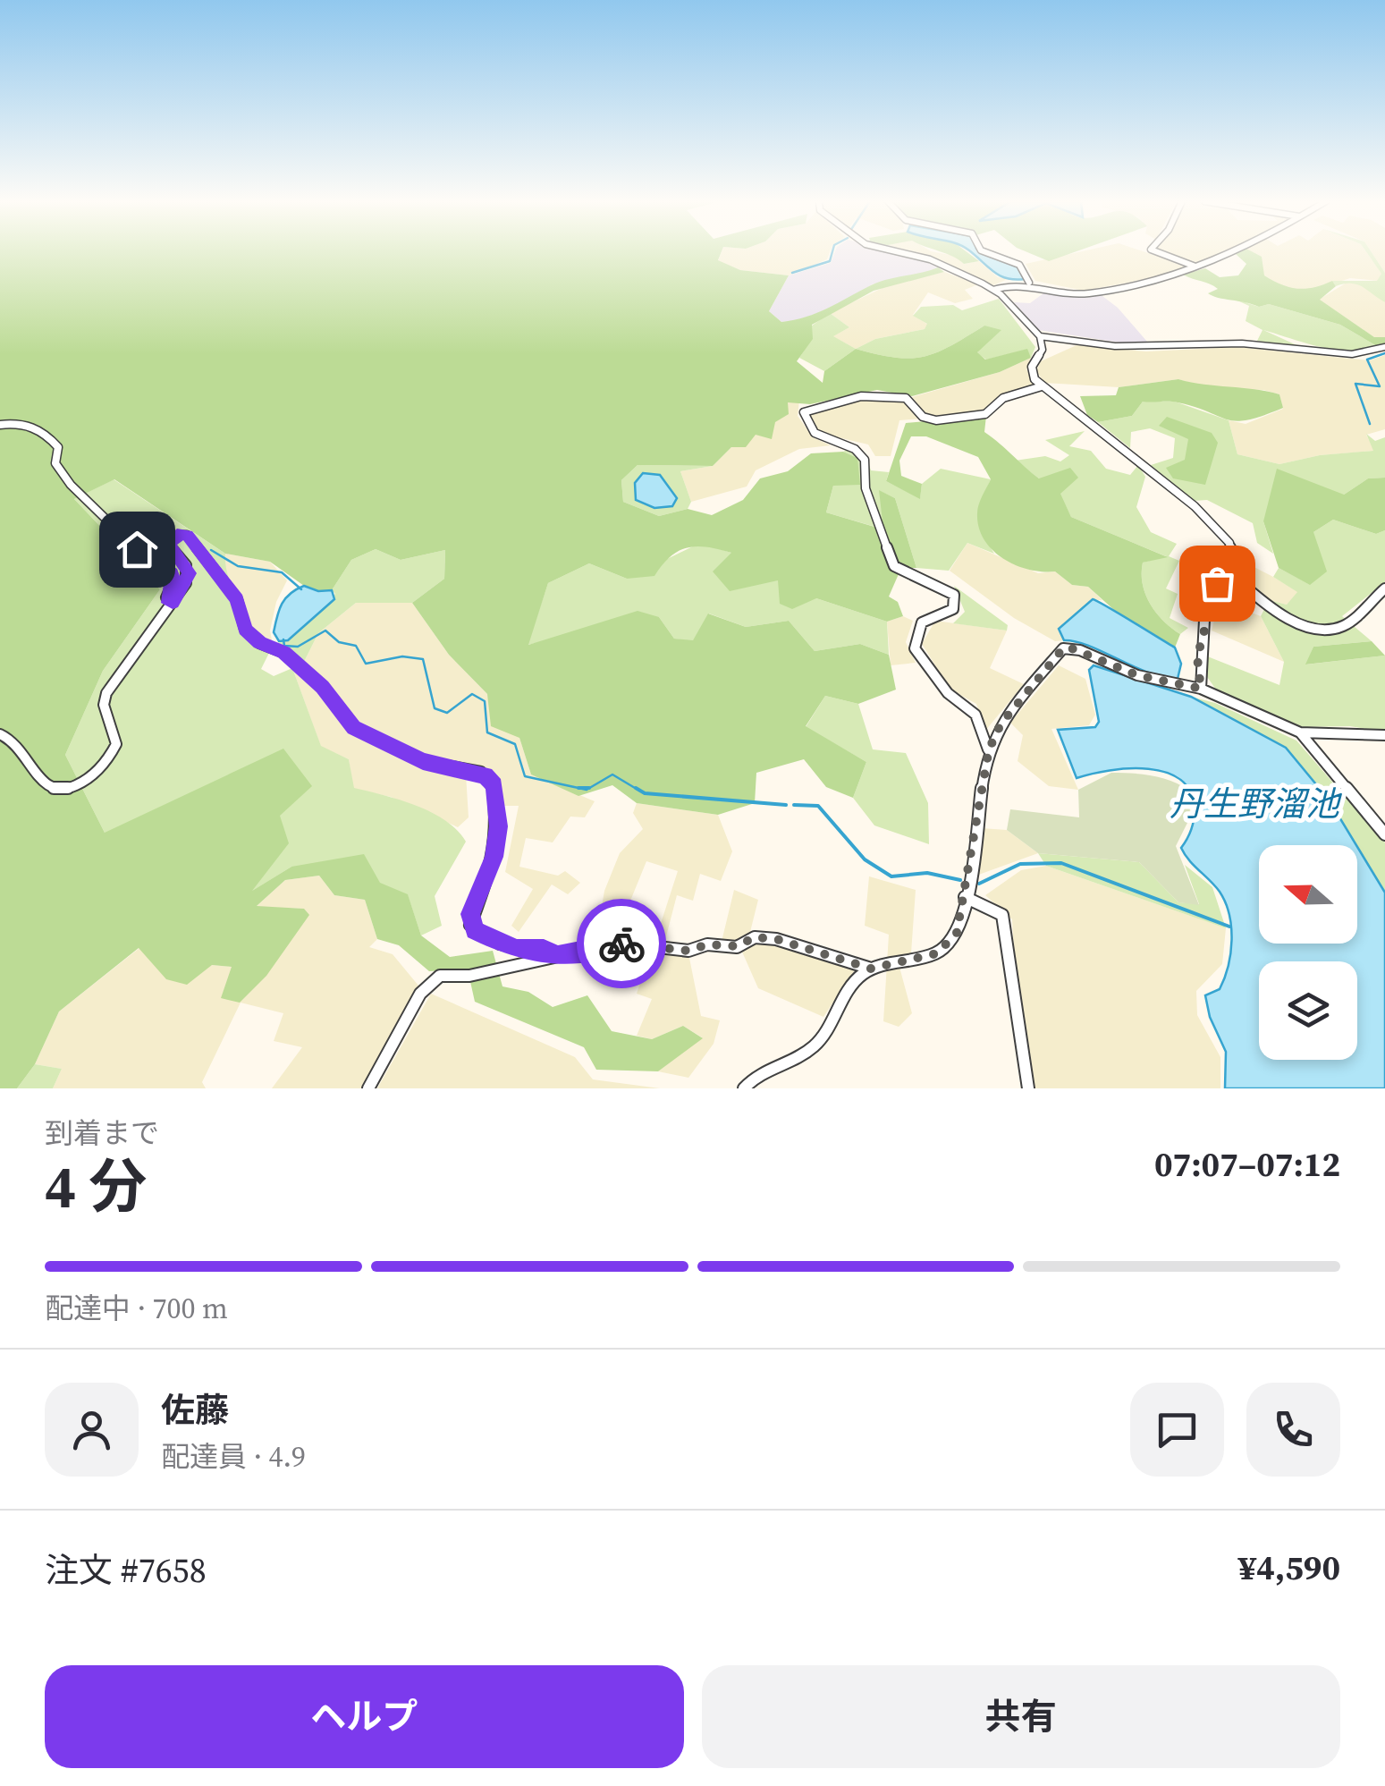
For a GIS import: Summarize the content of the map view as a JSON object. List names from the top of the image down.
{
  "water": ["丹生野溜池"],
  "north": "left",
  "page": {
    "heading": ["4 分", "到着まで", "07:07–07:12"],
    "panel": [
      "佐藤",
      "配達員 · 4.9",
      "注文 #7658",
      "¥4,590"
    ],
    "bar": "配達中 · 700 m",
    "buttons": ["ヘルプ", "共有"]
  }
}
